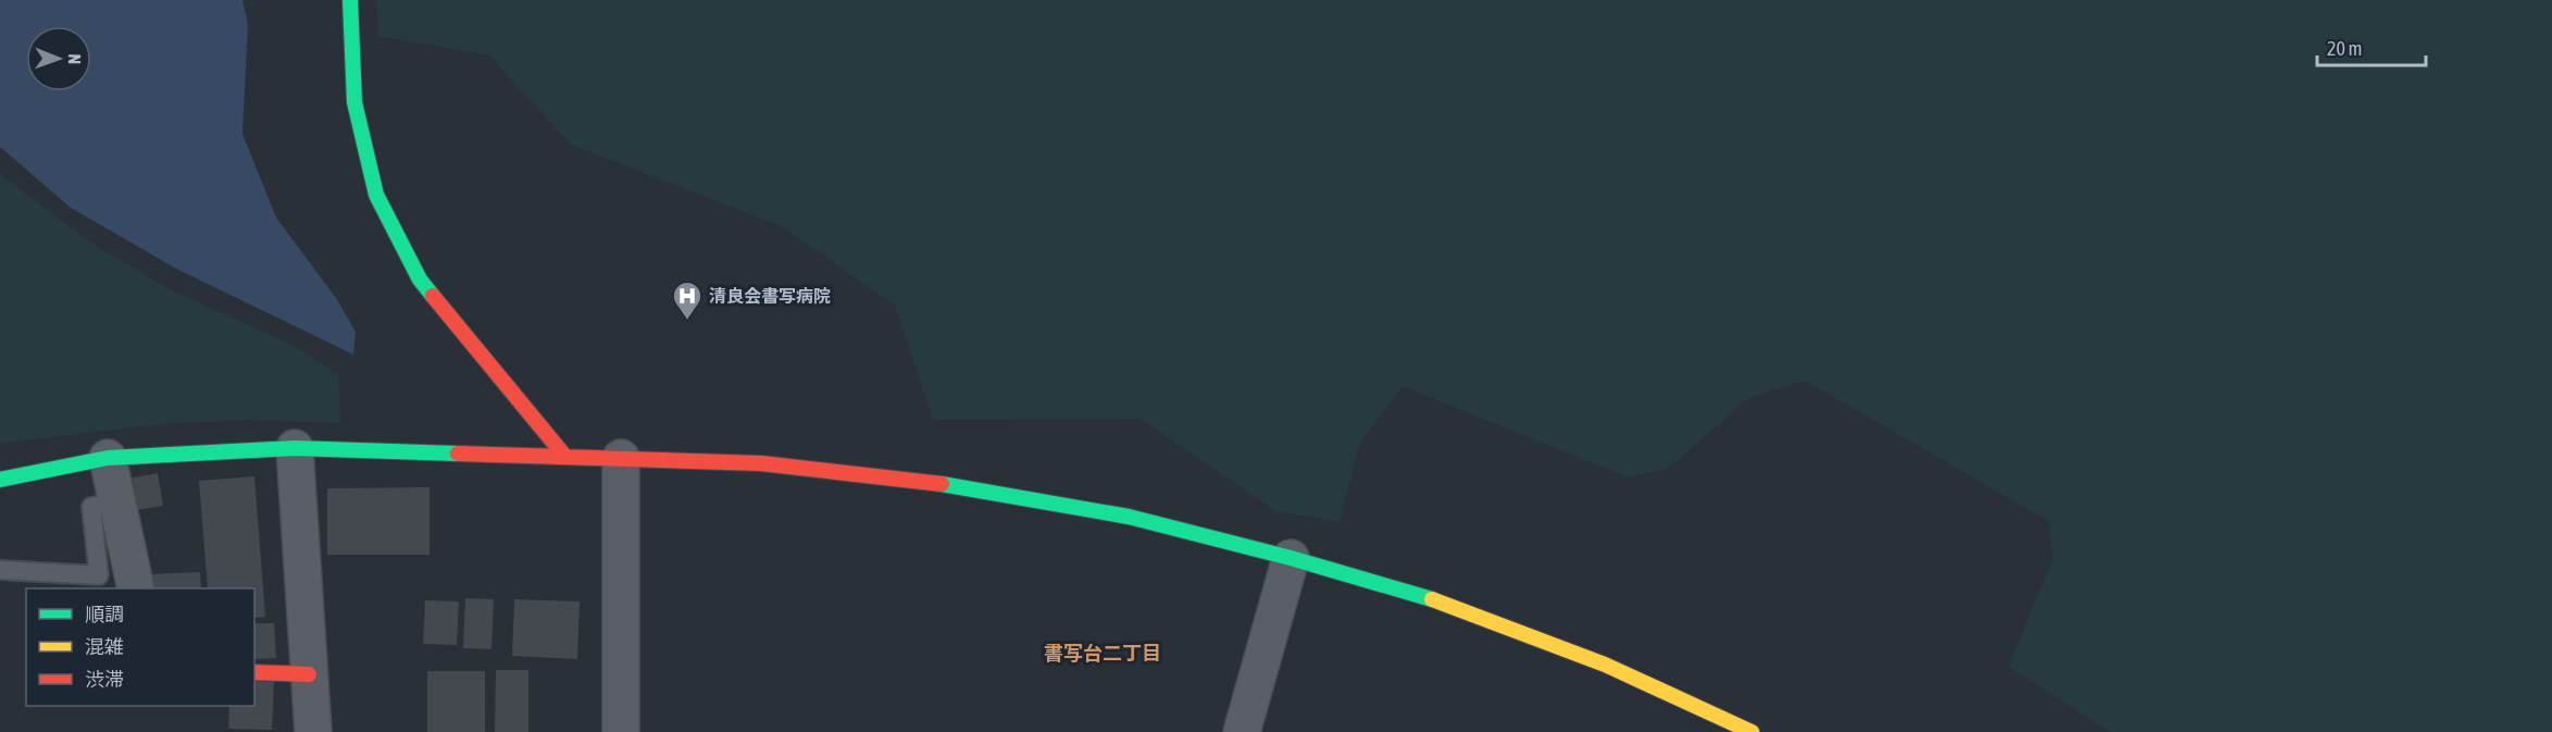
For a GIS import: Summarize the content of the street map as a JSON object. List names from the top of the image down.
{
  "districts": ["書写台二丁目"],
  "places": {
    "hospital": ["清良会書写病院"]
  },
  "legend": ["順調", "混雑", "渋滞"],
  "scale_bar": "20 m",
  "north": "right"
}
